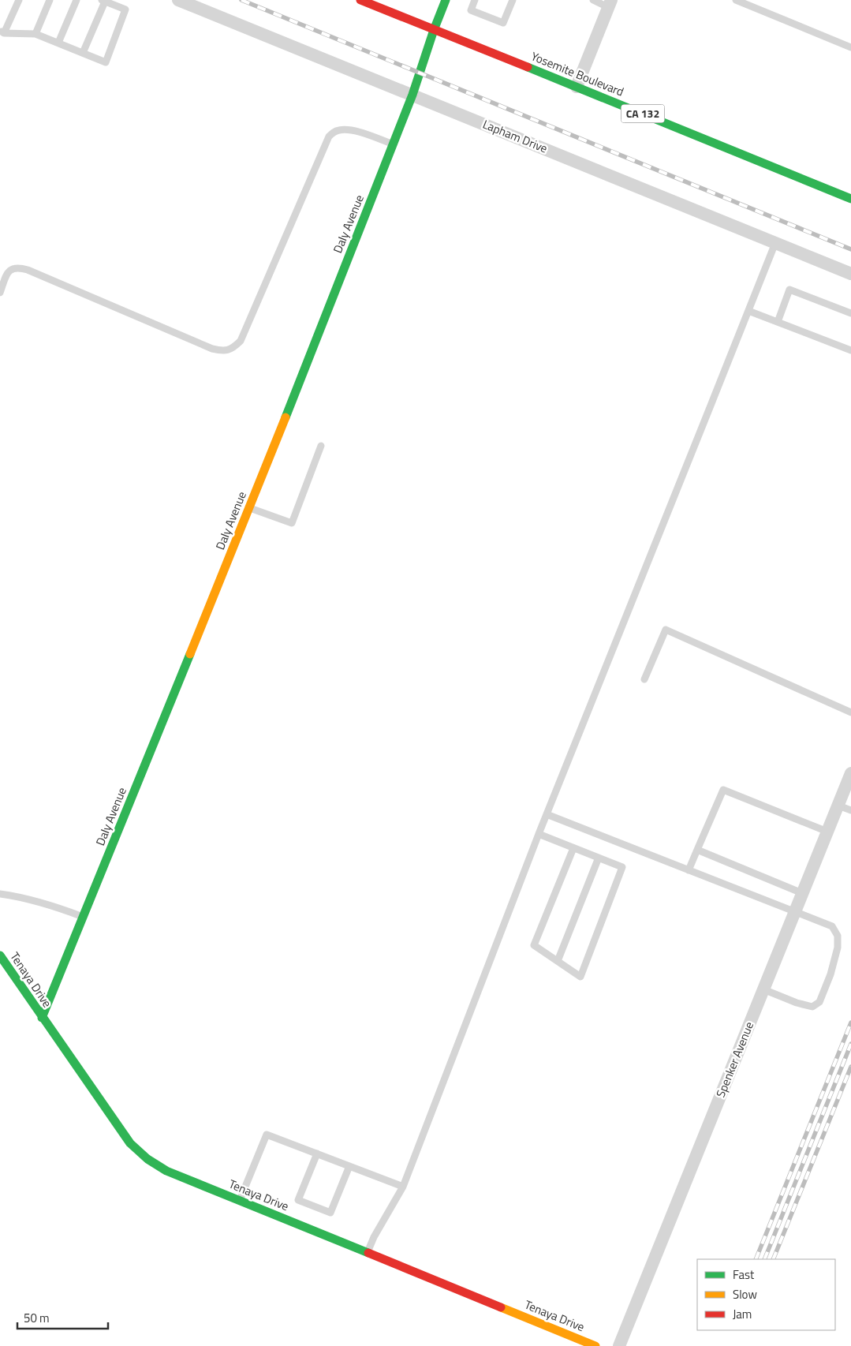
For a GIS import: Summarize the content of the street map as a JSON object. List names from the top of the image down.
{
  "streets": {
    "street": [
      "Yosemite Boulevard",
      "CA 132",
      "Lapham Drive",
      "Daly Avenue",
      "Tenaya Drive",
      "Spenker Avenue"
    ]
  },
  "crossings": [
    ["Yosemite Boulevard", "Daly Avenue"],
    ["Lapham Drive", "Daly Avenue"],
    ["Daly Avenue", "Tenaya Drive"]
  ],
  "legend": ["Fast", "Slow", "Jam"],
  "scale_bar": "50 m"
}
